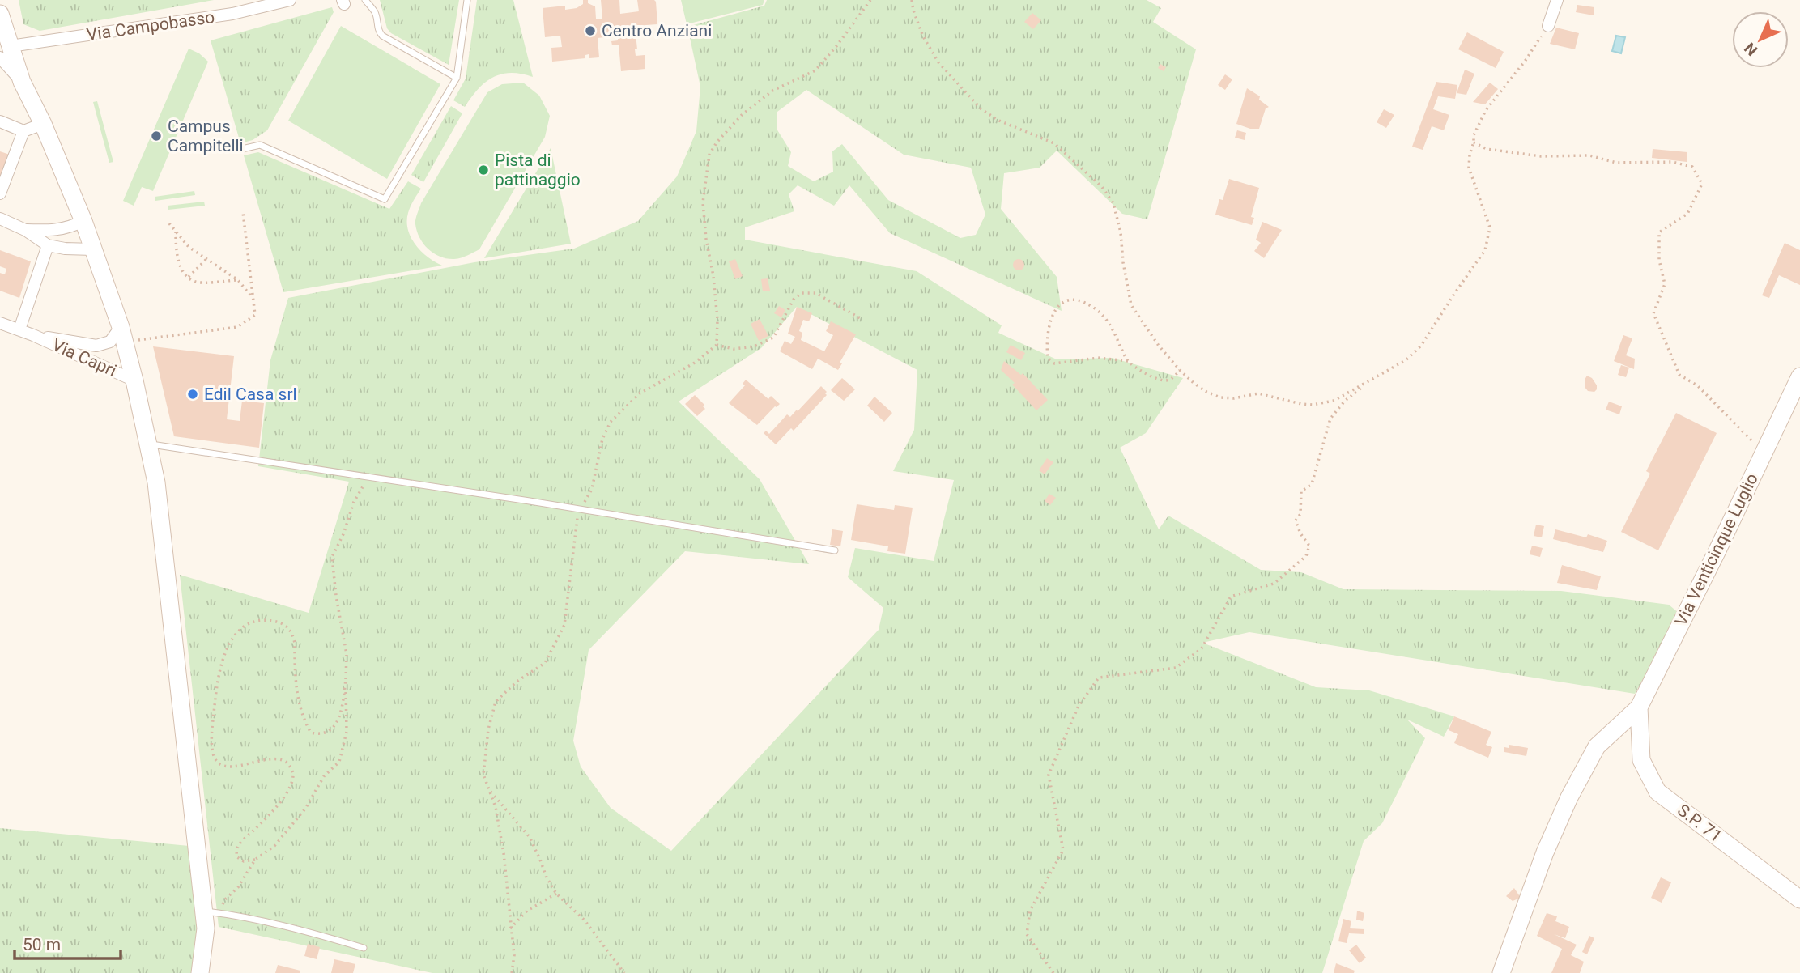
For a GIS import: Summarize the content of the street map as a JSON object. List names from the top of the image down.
{
  "streets": {
    "street": [
      "Via Campobasso",
      "Via Capri",
      "Via Venticinque Luglio",
      "S.P. 71"
    ]
  },
  "crossings": [
    ["Via Venticinque Luglio", "S.P. 71"]
  ],
  "places": [
    "Centro Anziani",
    "Campus Campitelli",
    "Pista di pattinaggio",
    "Edil Casa srl"
  ],
  "scale_bar": "50 m",
  "north": "bottom left"
}
